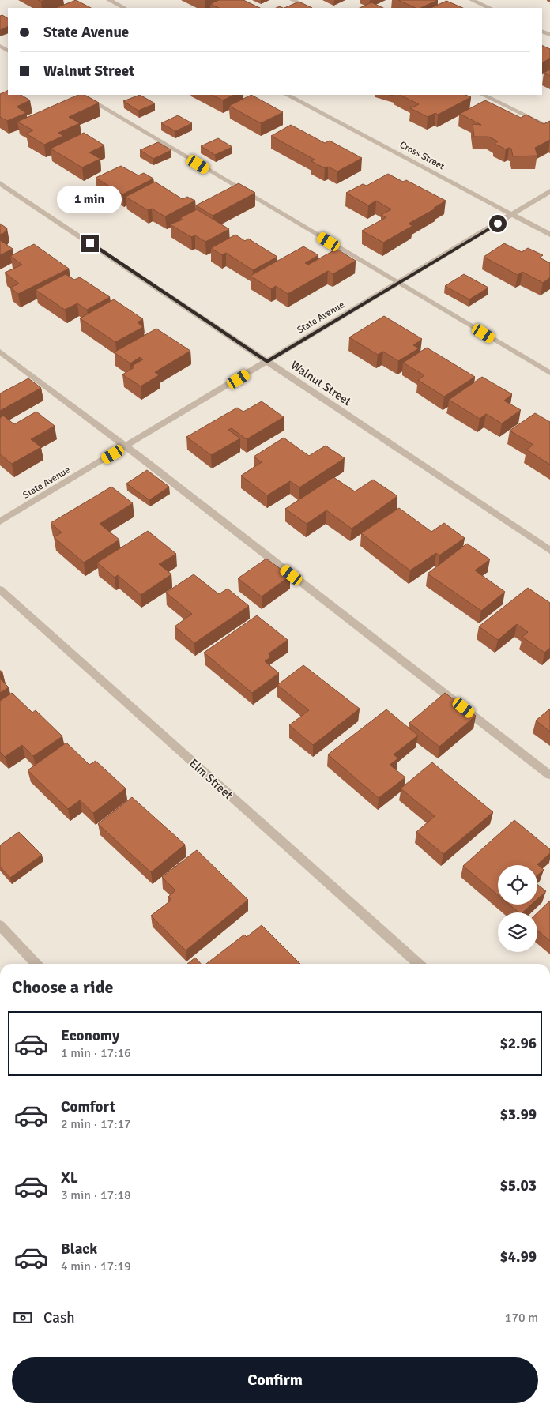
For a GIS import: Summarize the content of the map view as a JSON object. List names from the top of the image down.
{
  "streets": {
    "street": [
      "Cross Street",
      "State Avenue",
      "Walnut Street",
      "Elm Street"
    ]
  },
  "crossings": [
    ["Cross Street", "State Avenue"],
    ["State Avenue", "Walnut Street"]
  ],
  "page": {
    "banner": ["State Avenue", "Walnut Street"],
    "bubble": "1 min",
    "heading": "Choose a ride",
    "list": [
      {
        "name": "Economy",
        "note": "1 min · 17:16",
        "value": "$2.96"
      },
      {
        "name": "Comfort",
        "note": "2 min · 17:17",
        "value": "$3.99"
      },
      {
        "name": "XL",
        "note": "3 min · 17:18",
        "value": "$5.03"
      },
      {
        "name": "Black",
        "note": "4 min · 17:19",
        "value": "$4.99"
      }
    ],
    "pay": ["Cash", "170 m"],
    "buttons": "Confirm"
  }
}
